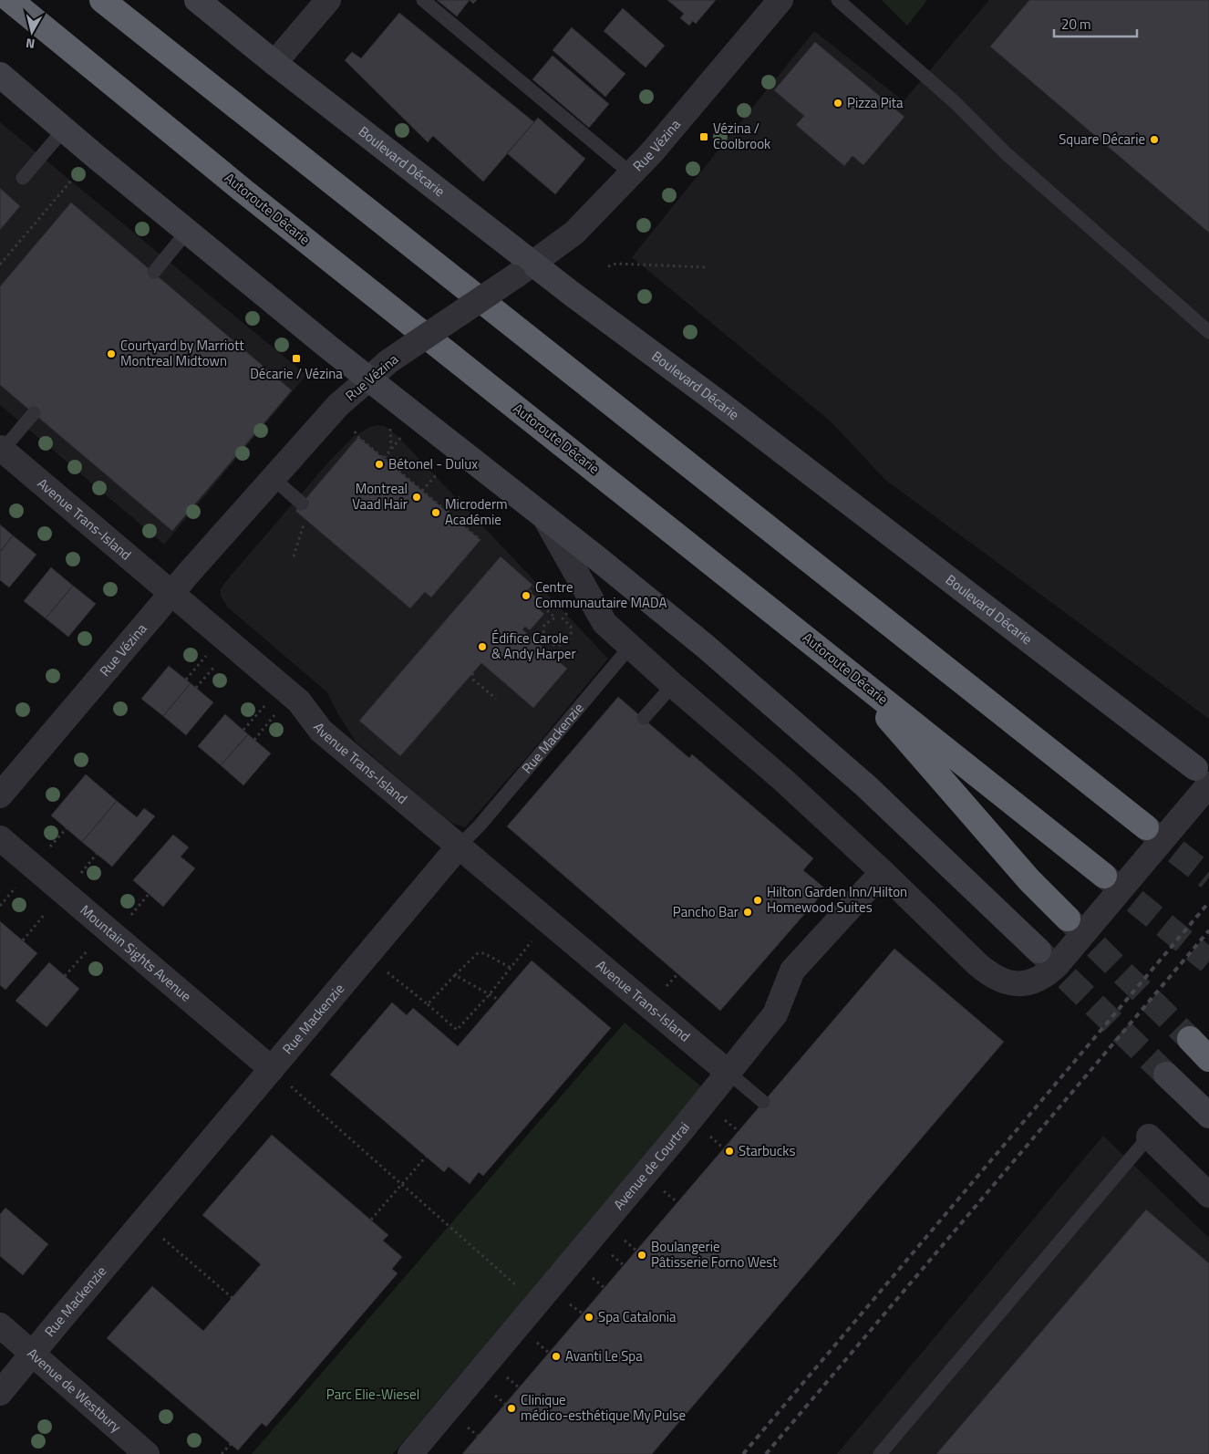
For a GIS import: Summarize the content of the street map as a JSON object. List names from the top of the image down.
{
  "streets": {
    "highway": ["Autoroute Décarie"],
    "main road": ["Boulevard Décarie"],
    "street": [
      "Rue Vézina",
      "Avenue Trans-Island",
      "Rue Mackenzie",
      "Mountain Sights Avenue",
      "Avenue de Courtrai",
      "Avenue de Westbury"
    ]
  },
  "crossings": [
    ["Rue Vézina", "Boulevard Décarie"],
    ["Rue Vézina", "Avenue Trans-Island"],
    ["Boulevard Décarie", "Rue Mackenzie"],
    ["Boulevard Décarie", "Avenue de Courtrai"],
    ["Avenue Trans-Island", "Rue Mackenzie"],
    ["Avenue Trans-Island", "Avenue de Courtrai"],
    ["Rue Mackenzie", "Mountain Sights Avenue"],
    ["Rue Mackenzie", "Avenue de Westbury"]
  ],
  "parks": ["Parc Elie-Wiesel"],
  "places": {
    "other": [
      "Pizza Pita",
      "Square Décarie",
      "Courtyard by Marriott Montreal Midtown",
      "Bétonel - Dulux",
      "Montreal Vaad Hair",
      "Microderm Académie",
      "Centre Communautaire MADA",
      "Édifice Carole & Andy Harper",
      "Hilton Garden Inn/Hilton Homewood Suites",
      "Pancho Bar",
      "Starbucks",
      "Boulangerie Pâtisserie Forno West",
      "Spa Catalonia",
      "Avanti Le Spa",
      "Clinique médico-esthétique My Pulse"
    ],
    "transit": ["Vézina / Coolbrook", "Décarie / Vézina"]
  },
  "scale_bar": "20 m",
  "north": "bottom"
}
